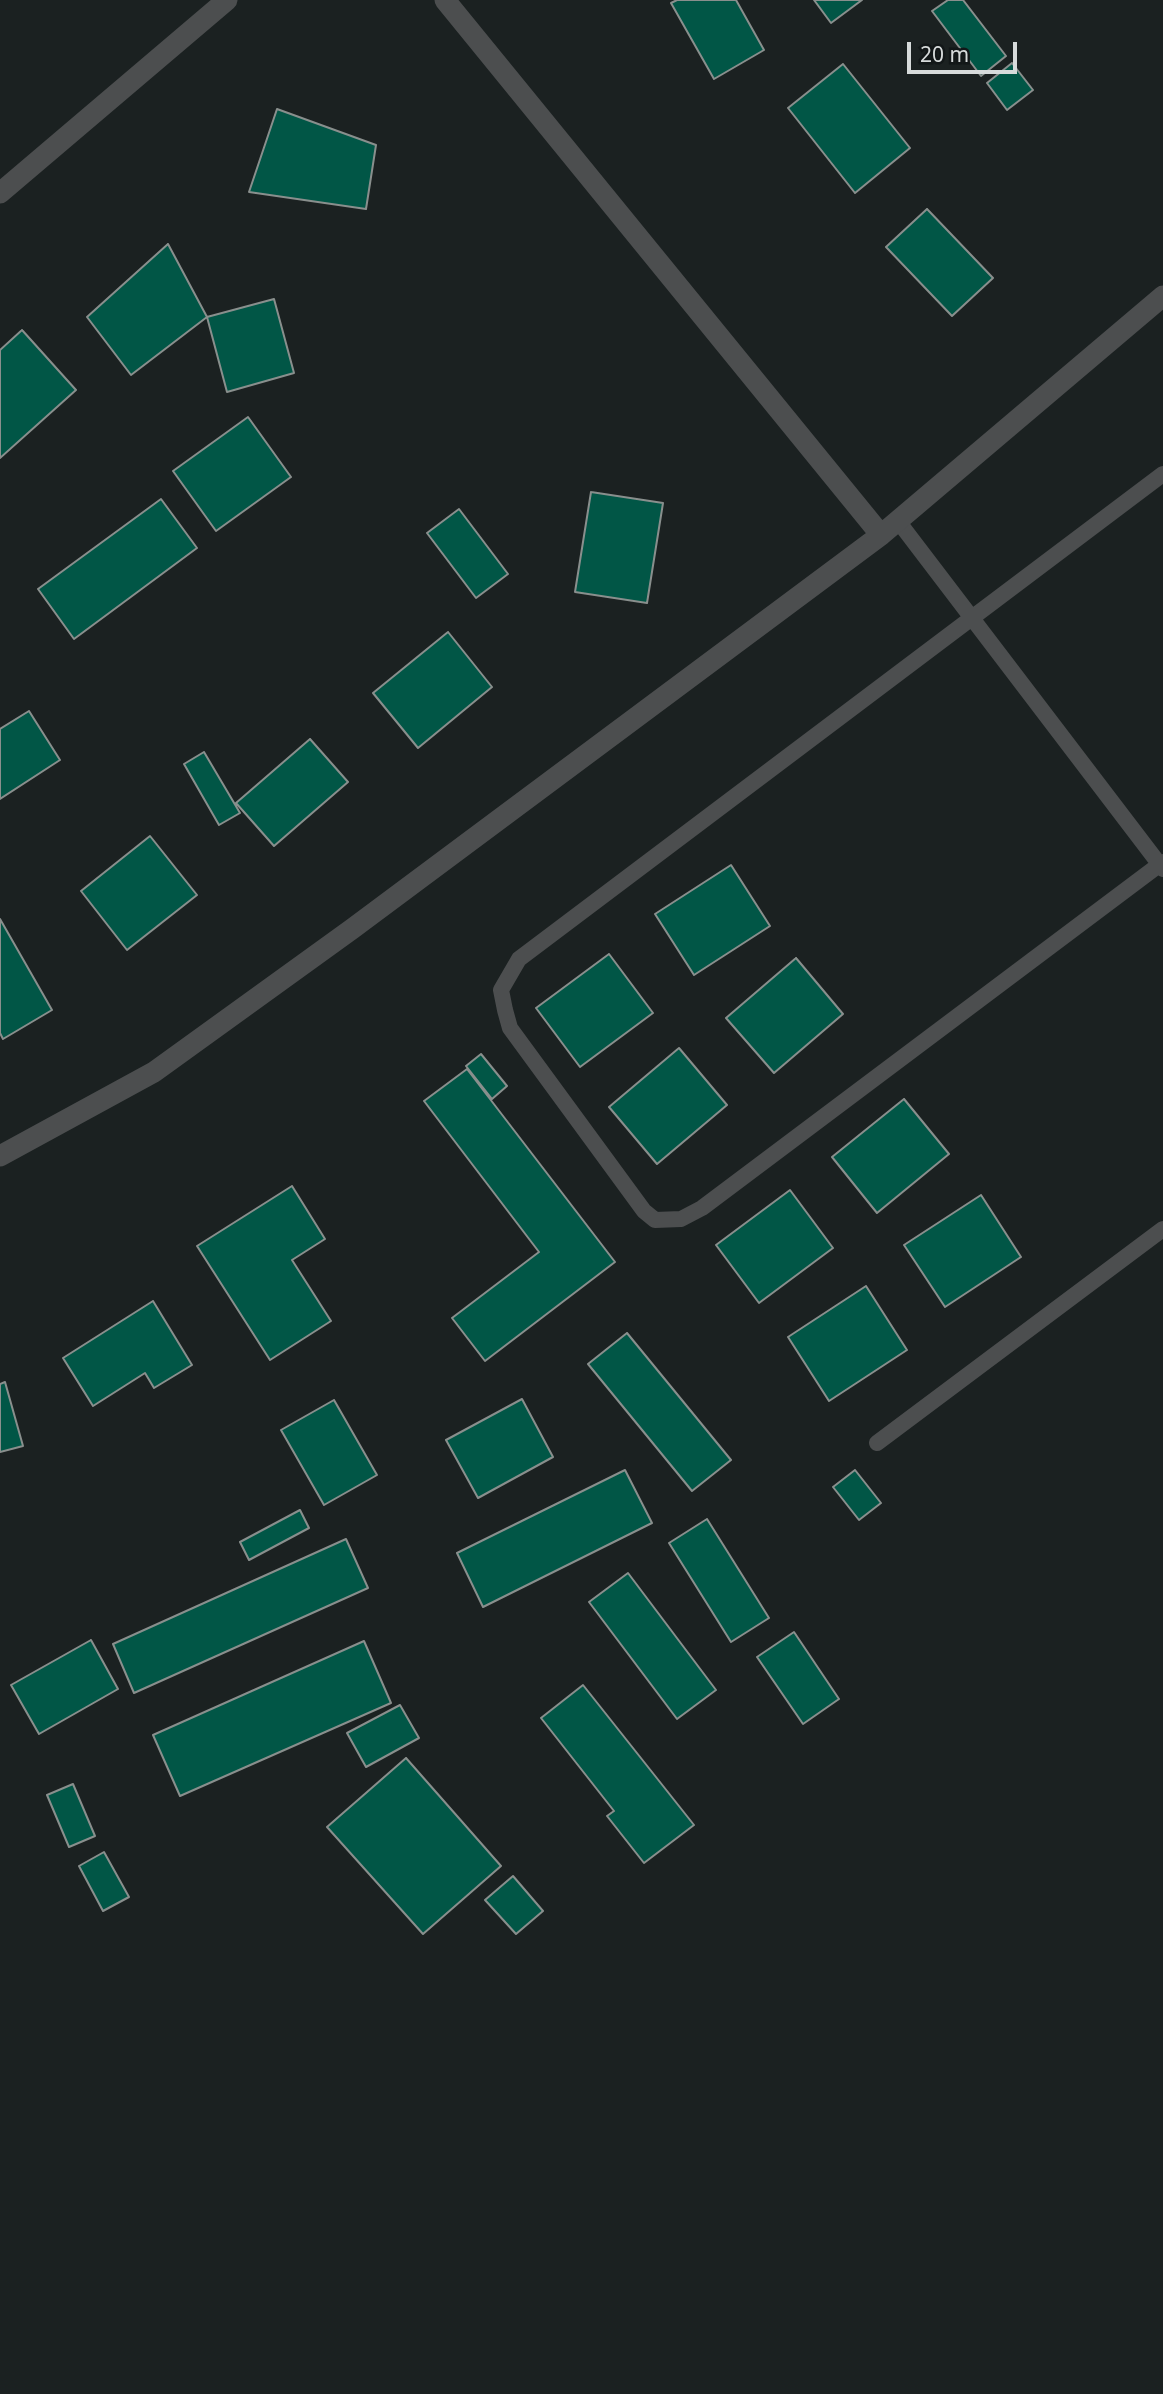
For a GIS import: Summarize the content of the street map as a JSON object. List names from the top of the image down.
{
  "scale_bar": "20 m"
}
